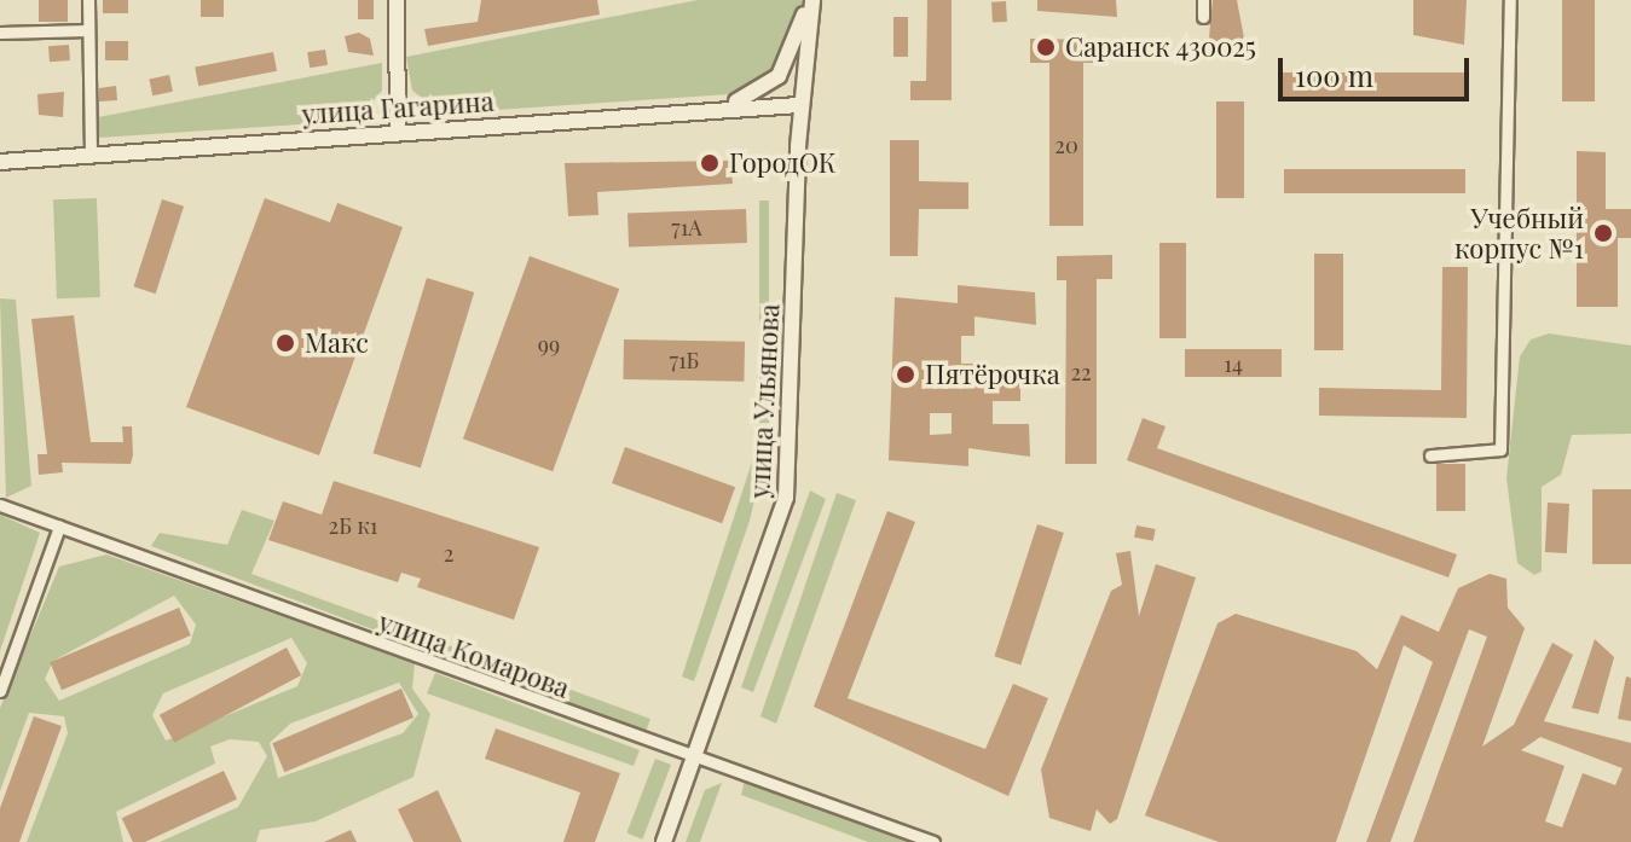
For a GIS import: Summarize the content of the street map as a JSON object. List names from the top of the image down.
{
  "streets": {
    "street": ["улица Гагарина", "улица Ульянова", "улица Комарова"]
  },
  "crossings": [
    ["улица Гагарина", "улица Ульянова"],
    ["улица Ульянова", "улица Комарова"]
  ],
  "places": [
    "Саранск 430025",
    "ГородОК",
    "Учебный корпус №1",
    "Макс",
    "Пятёрочка"
  ],
  "house_numbers": [
    "20",
    "71А",
    "99",
    "71Б",
    "14",
    "22",
    "2Б к1",
    "2"
  ],
  "scale_bar": "100 m"
}
